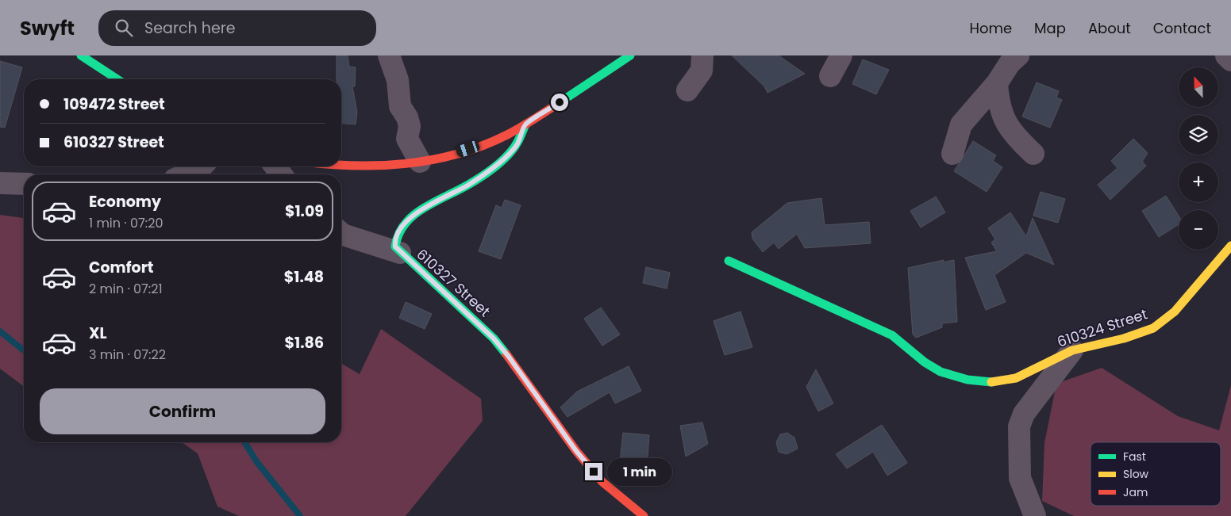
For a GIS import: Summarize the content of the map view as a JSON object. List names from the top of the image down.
{
  "streets": {
    "street": ["610327 Street", "610324 Street"]
  },
  "legend": ["Fast", "Slow", "Jam"],
  "north": "top",
  "page": {
    "header": "Swyft",
    "search": "Search here",
    "nav": [
      "Home",
      "Map",
      "About",
      "Contact"
    ],
    "map_buttons": ["+", "−"],
    "banner": ["109472 Street", "610327 Street"],
    "list": [
      {
        "name": "Economy",
        "note": "1 min · 07:20",
        "value": "$1.09"
      },
      {
        "name": "Comfort",
        "note": "2 min · 07:21",
        "value": "$1.48"
      },
      {
        "name": "XL",
        "note": "3 min · 07:22",
        "value": "$1.86"
      }
    ],
    "buttons": "Confirm",
    "bubble": "1 min"
  }
}
